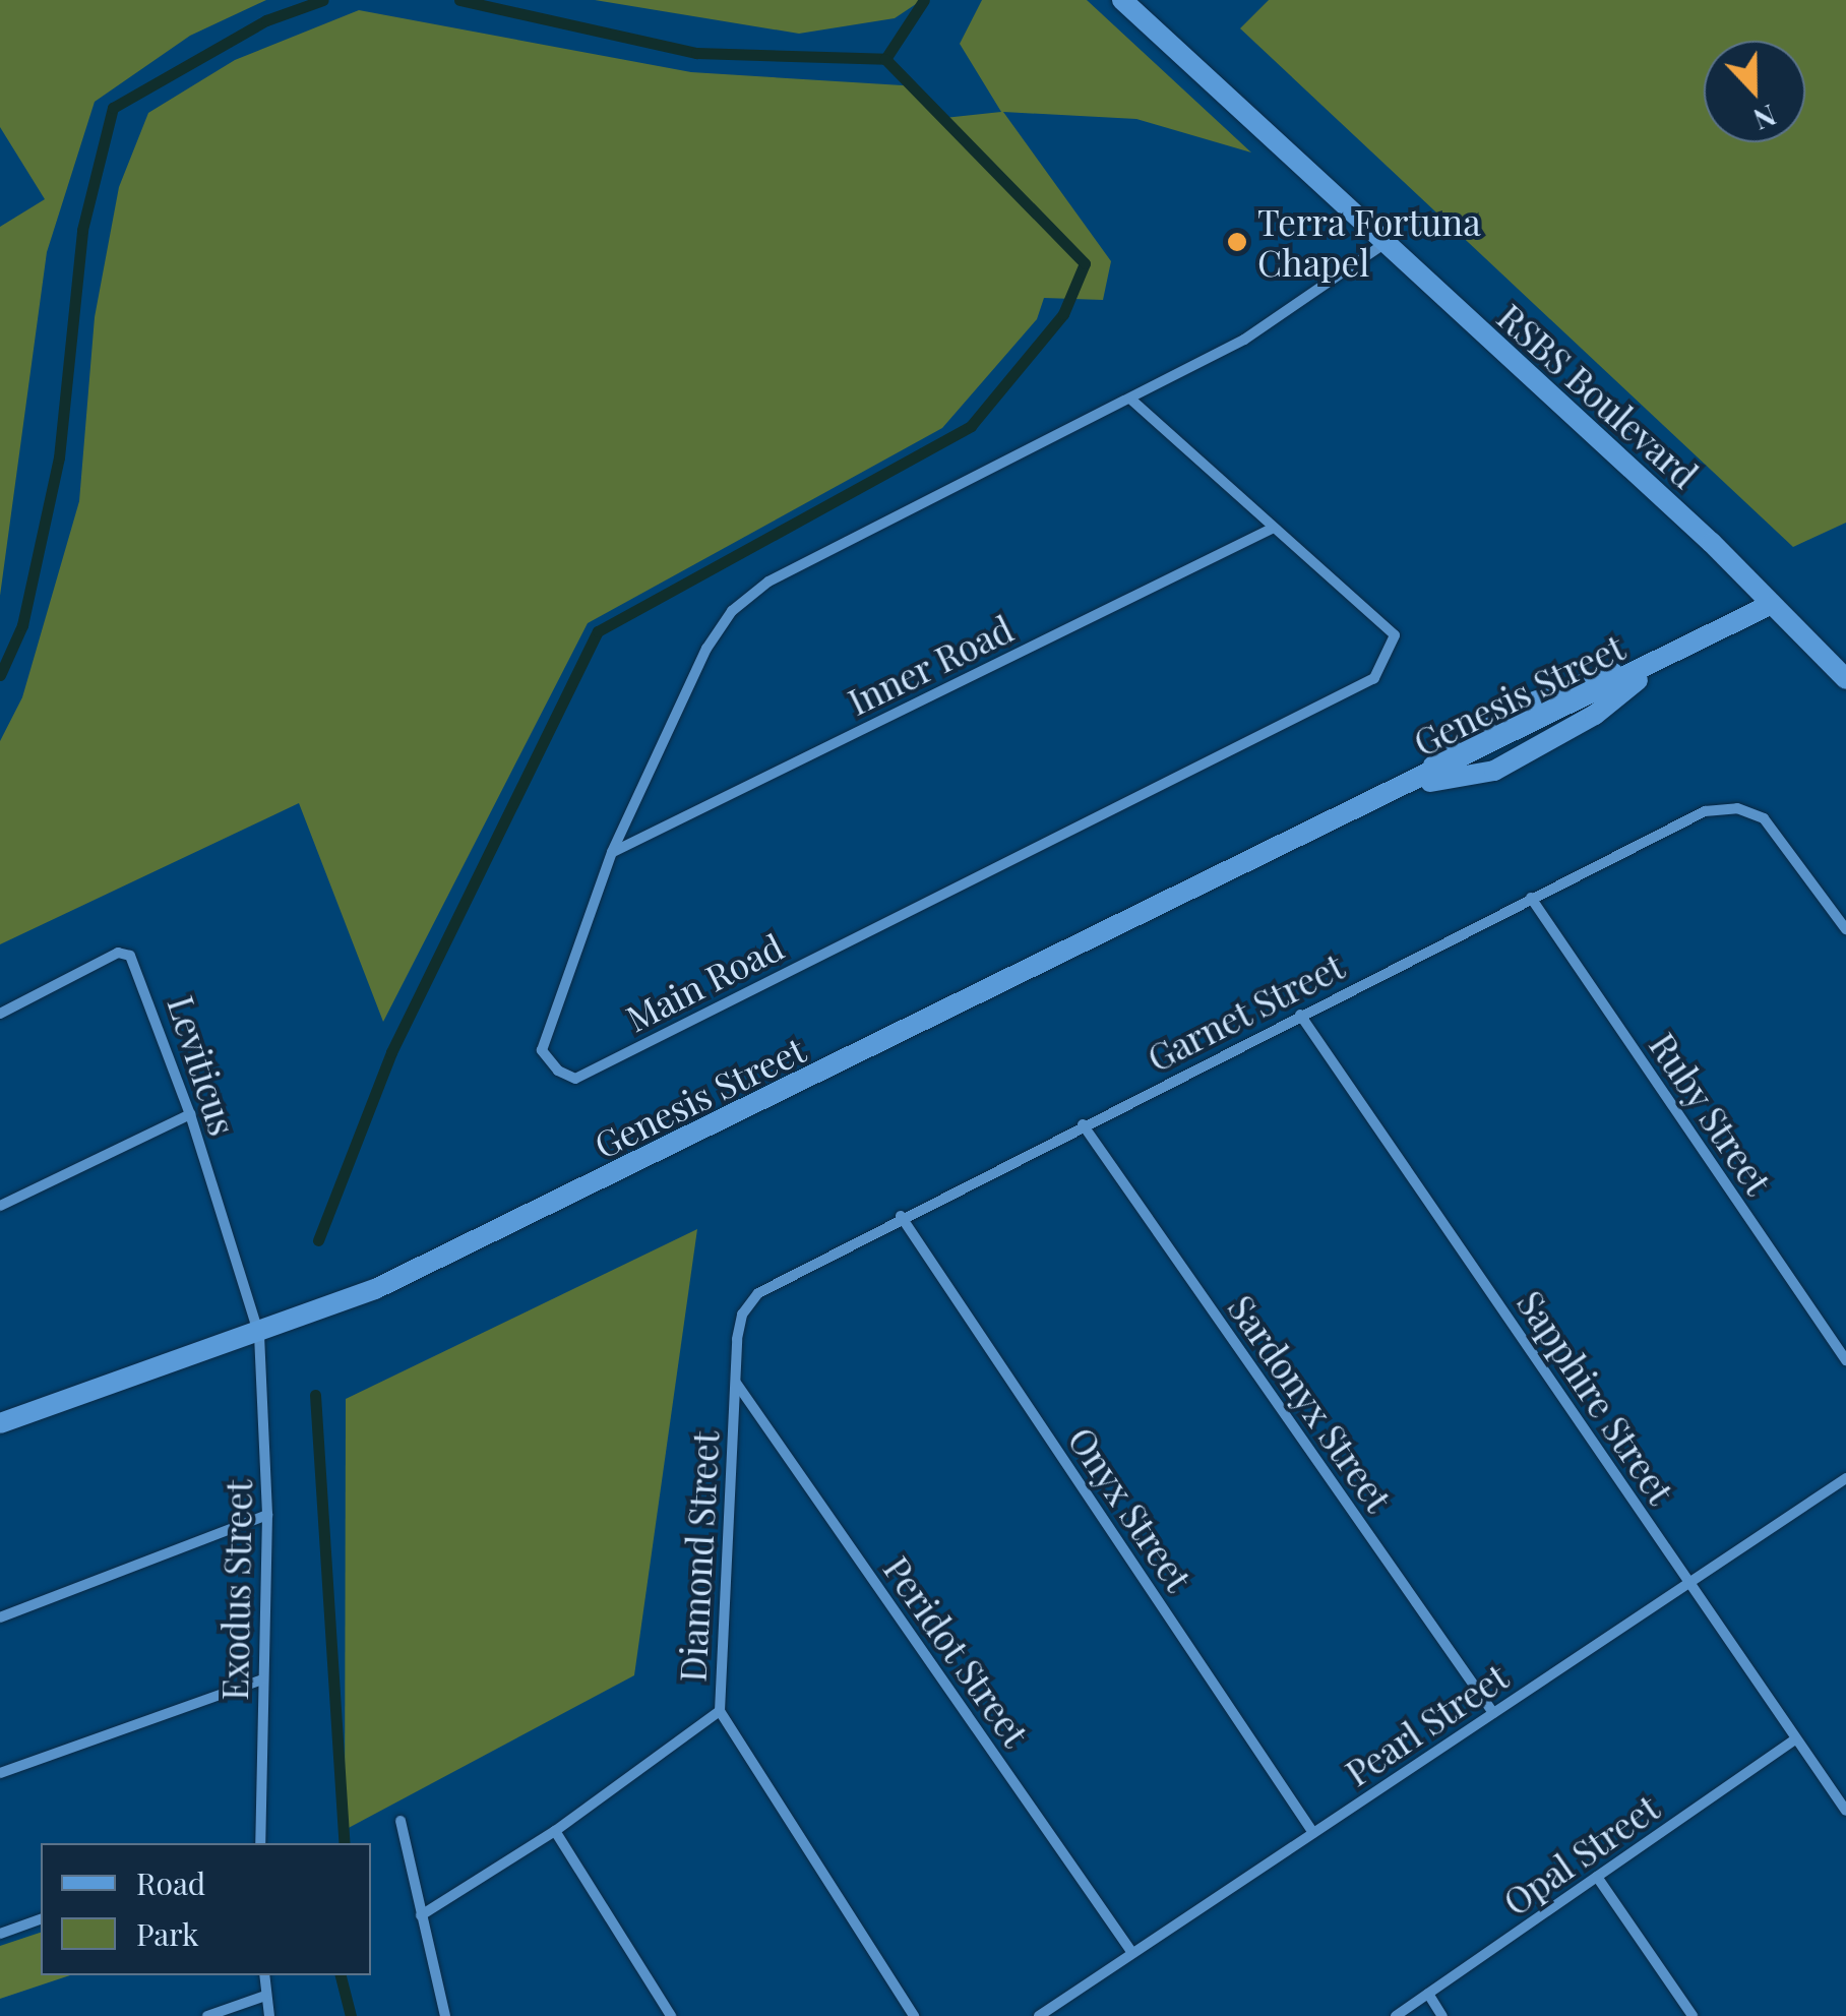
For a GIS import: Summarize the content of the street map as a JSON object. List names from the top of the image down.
{
  "streets": {
    "street": [
      "RSBS Boulevard",
      "Inner Road",
      "Genesis Street",
      "Main Road",
      "Garnet Street",
      "Leviticus",
      "Ruby Street",
      "Sapphire Street",
      "Sardonyx Street",
      "Onyx Street",
      "Diamond Street",
      "Exodus Street",
      "Peridot Street",
      "Pearl Street",
      "Opal Street"
    ]
  },
  "crossings": [
    ["RSBS Boulevard", "Genesis Street"],
    ["RSBS Boulevard", "Main Road"],
    ["Inner Road", "Main Road"],
    ["Genesis Street", "Leviticus"],
    ["Genesis Street", "Exodus Street"],
    ["Garnet Street", "Ruby Street"],
    ["Garnet Street", "Sapphire Street"],
    ["Garnet Street", "Sardonyx Street"],
    ["Garnet Street", "Onyx Street"],
    ["Garnet Street", "Diamond Street"],
    ["Leviticus", "Exodus Street"],
    ["Sapphire Street", "Pearl Street"],
    ["Sapphire Street", "Opal Street"],
    ["Sardonyx Street", "Pearl Street"],
    ["Onyx Street", "Pearl Street"],
    ["Diamond Street", "Peridot Street"],
    ["Peridot Street", "Pearl Street"]
  ],
  "places": ["Terra Fortuna Chapel"],
  "legend": ["Road", "Park"],
  "north": "bottom"
}
